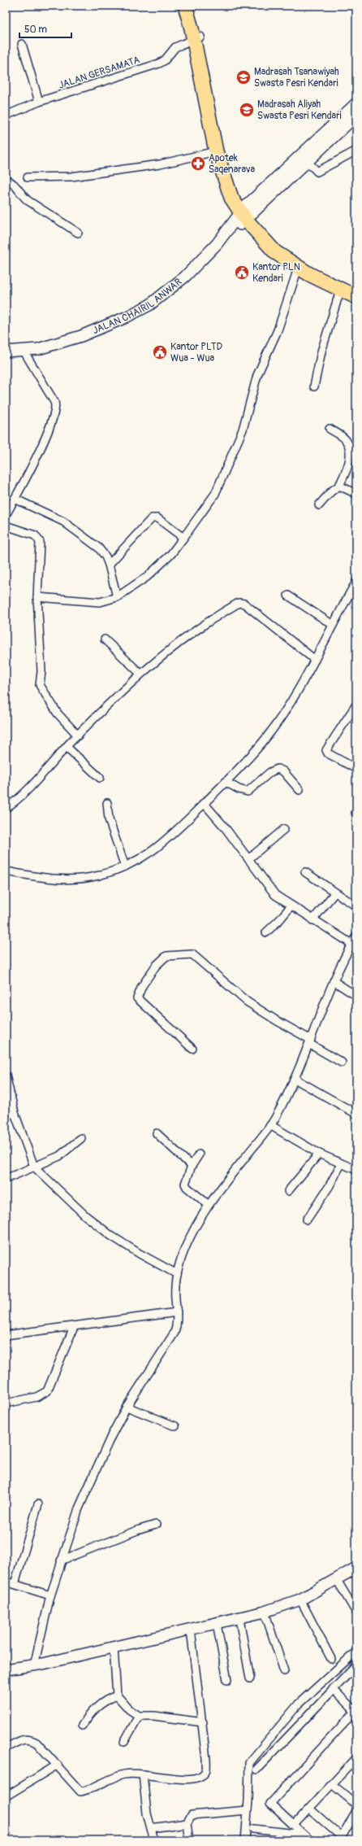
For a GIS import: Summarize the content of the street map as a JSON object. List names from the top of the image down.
{
  "streets": {
    "main road": ["JALAN CHAIRIL ANWAR"],
    "street": ["JALAN GERSAMATA"]
  },
  "places": {
    "school or university": ["Madrasah Tsanawiyah Swasta Pesri Kendari", "Madrasah Aliyah Swasta Pesri Kendari"],
    "pharmacy": ["Apotek Saqenarava"],
    "public building": ["Kantor PLN Kendari", "Kantor PLTD Wua - Wua"]
  },
  "scale_bar": "50 m"
}
